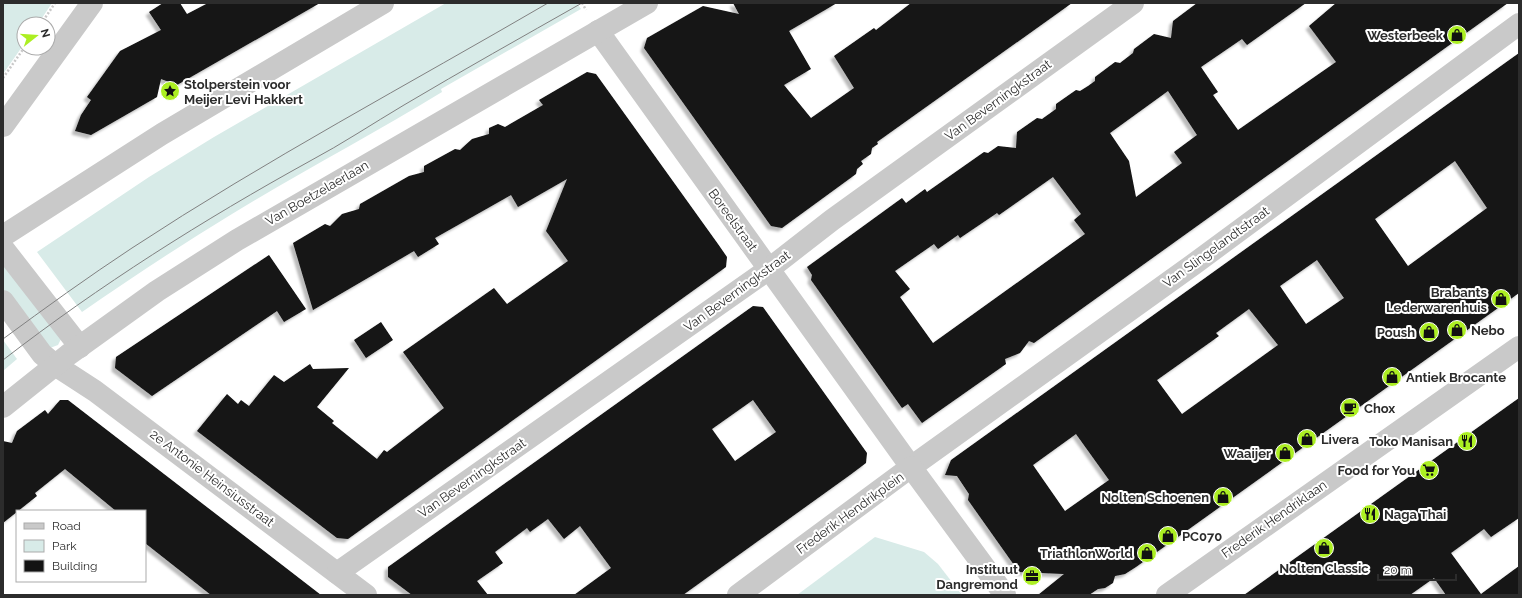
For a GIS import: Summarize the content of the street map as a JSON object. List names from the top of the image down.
{
  "streets": {
    "street": [
      "Van Beverningkstraat",
      "Van Boetzelaerlaan",
      "Boreelstraat",
      "Van Slingelandtstraat",
      "2e Antonie Heinsiusstraat",
      "Frederik Hendrikplein",
      "Frederik Hendriklaan"
    ]
  },
  "crossings": [
    ["Van Beverningkstraat", "Boreelstraat"],
    ["Van Beverningkstraat", "2e Antonie Heinsiusstraat"],
    ["Van Boetzelaerlaan", "Boreelstraat"],
    ["Van Boetzelaerlaan", "2e Antonie Heinsiusstraat"],
    ["Boreelstraat", "Van Slingelandtstraat"],
    ["Boreelstraat", "Frederik Hendrikplein"],
    ["Van Slingelandtstraat", "Frederik Hendrikplein"]
  ],
  "places": {
    "shop": [
      "Westerbeek",
      "Brabants Lederwarenhuis",
      "Nebo",
      "Poush",
      "Antiek Brocante",
      "Livera",
      "Waaijer",
      "Nolten Schoenen",
      "PC070",
      "Nolten Classic",
      "TriathlonWorld"
    ],
    "place": ["Stolperstein voor Meijer Levi Hakkert"],
    "cafe": ["Chox"],
    "restaurant": ["Toko Manisan", "Naga Thai"],
    "supermarket": ["Food for You"],
    "office": ["Instituut Dangremond"]
  },
  "legend": ["Road", "Park", "Building"],
  "scale_bar": "20 m",
  "north": "right"
}
